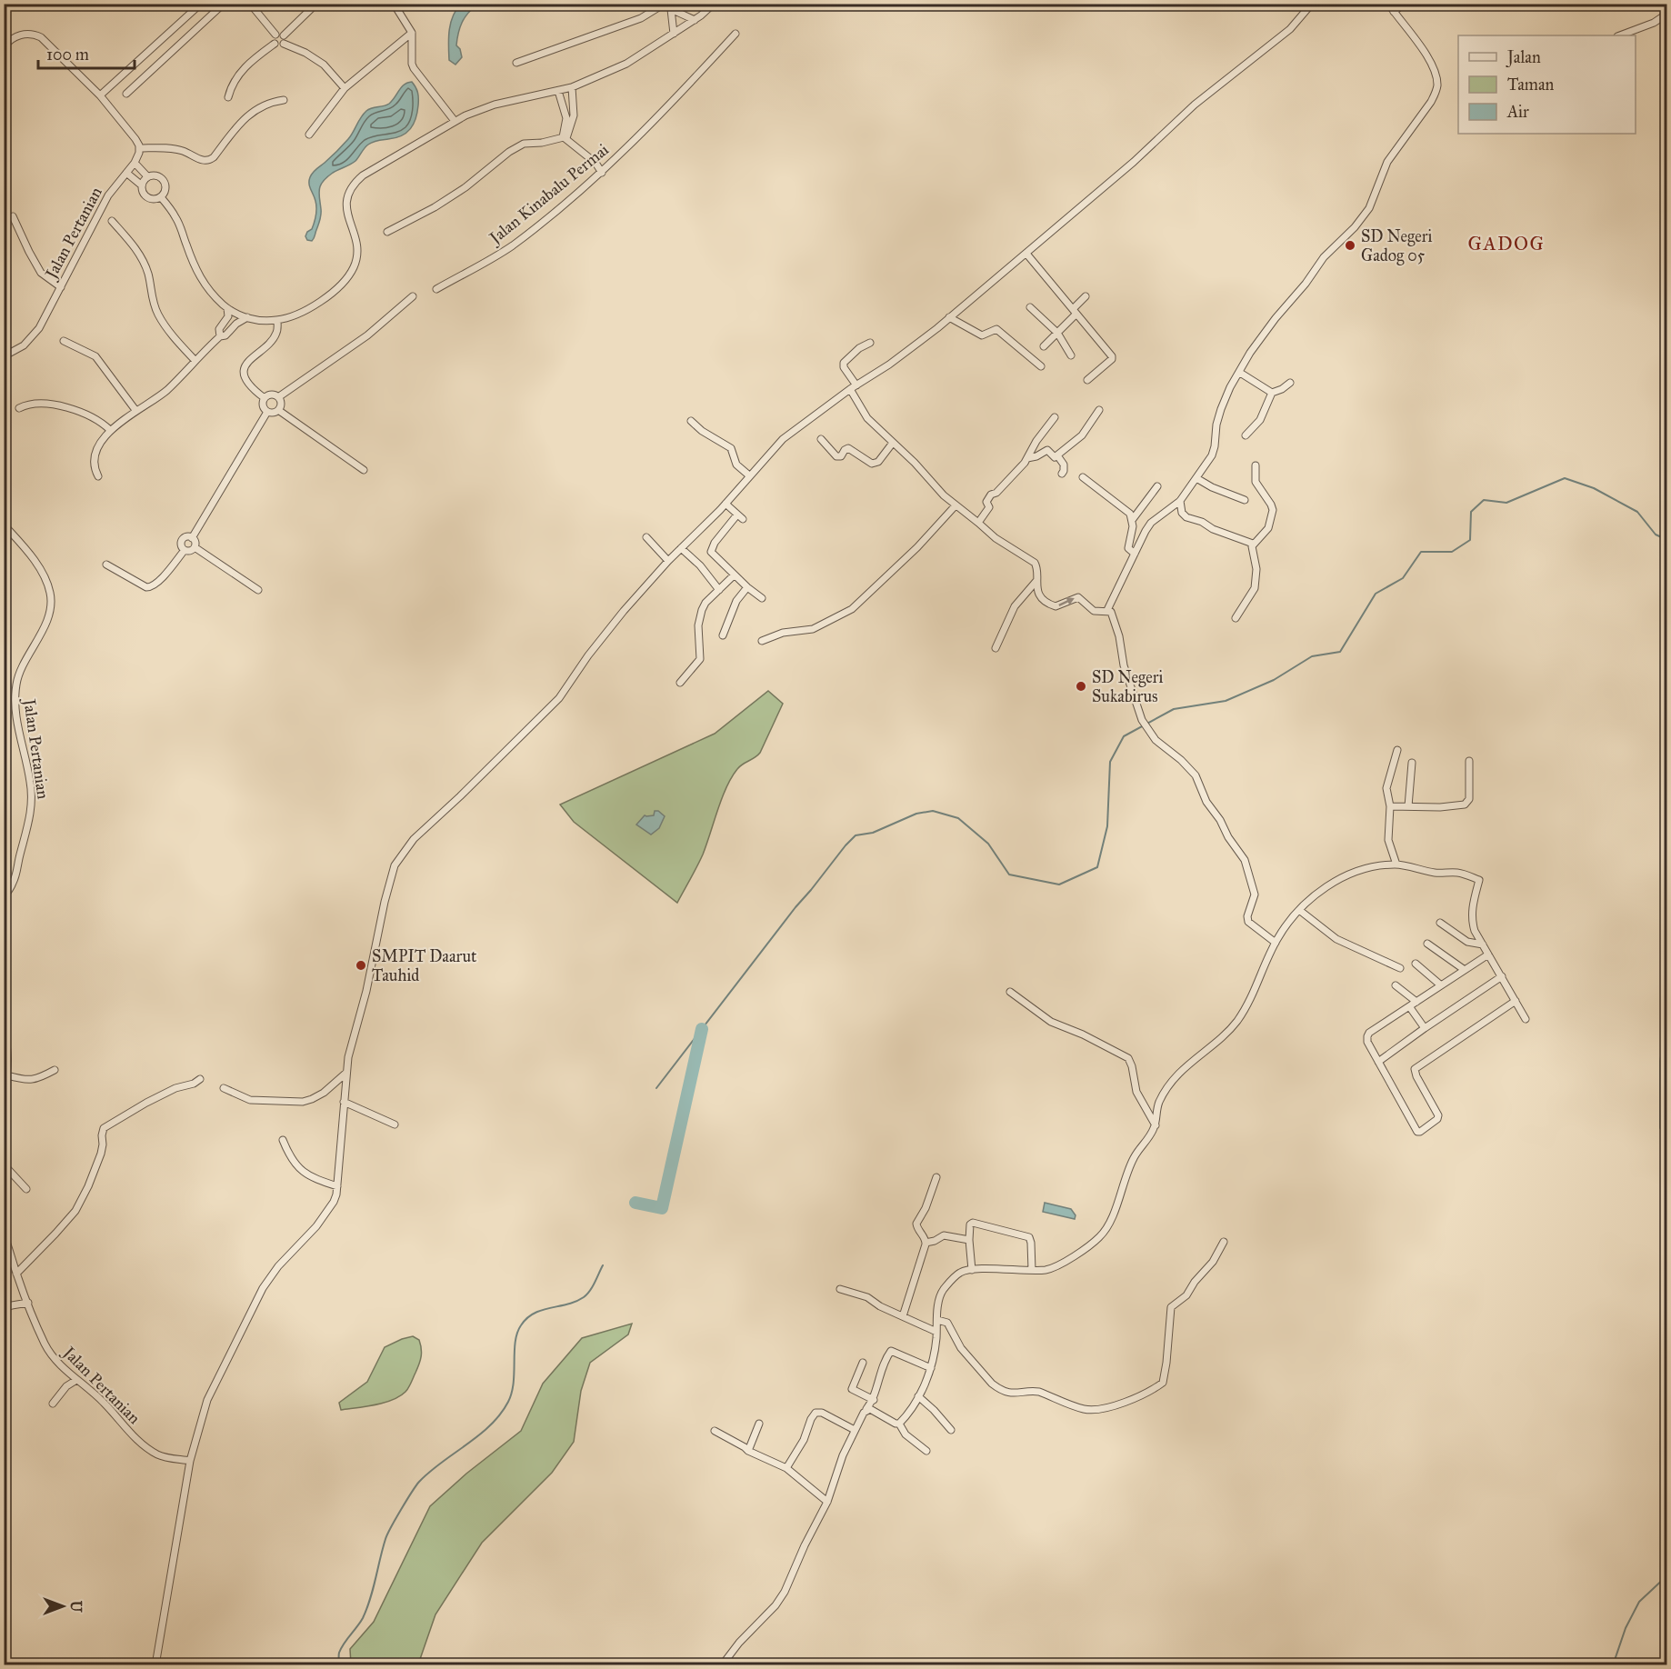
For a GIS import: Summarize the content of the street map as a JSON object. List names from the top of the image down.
{
  "streets": {
    "street": ["Jalan Kinabalu Permai", "Jalan Pertanian"]
  },
  "districts": ["GADOG"],
  "places": ["SD Negeri Gadog 05", "SD Negeri Sukabirus", "SMPIT Daarut Tauhid"],
  "legend": ["Jalan", "Taman", "Air"],
  "scale_bar": "100 m",
  "north": "right"
}
